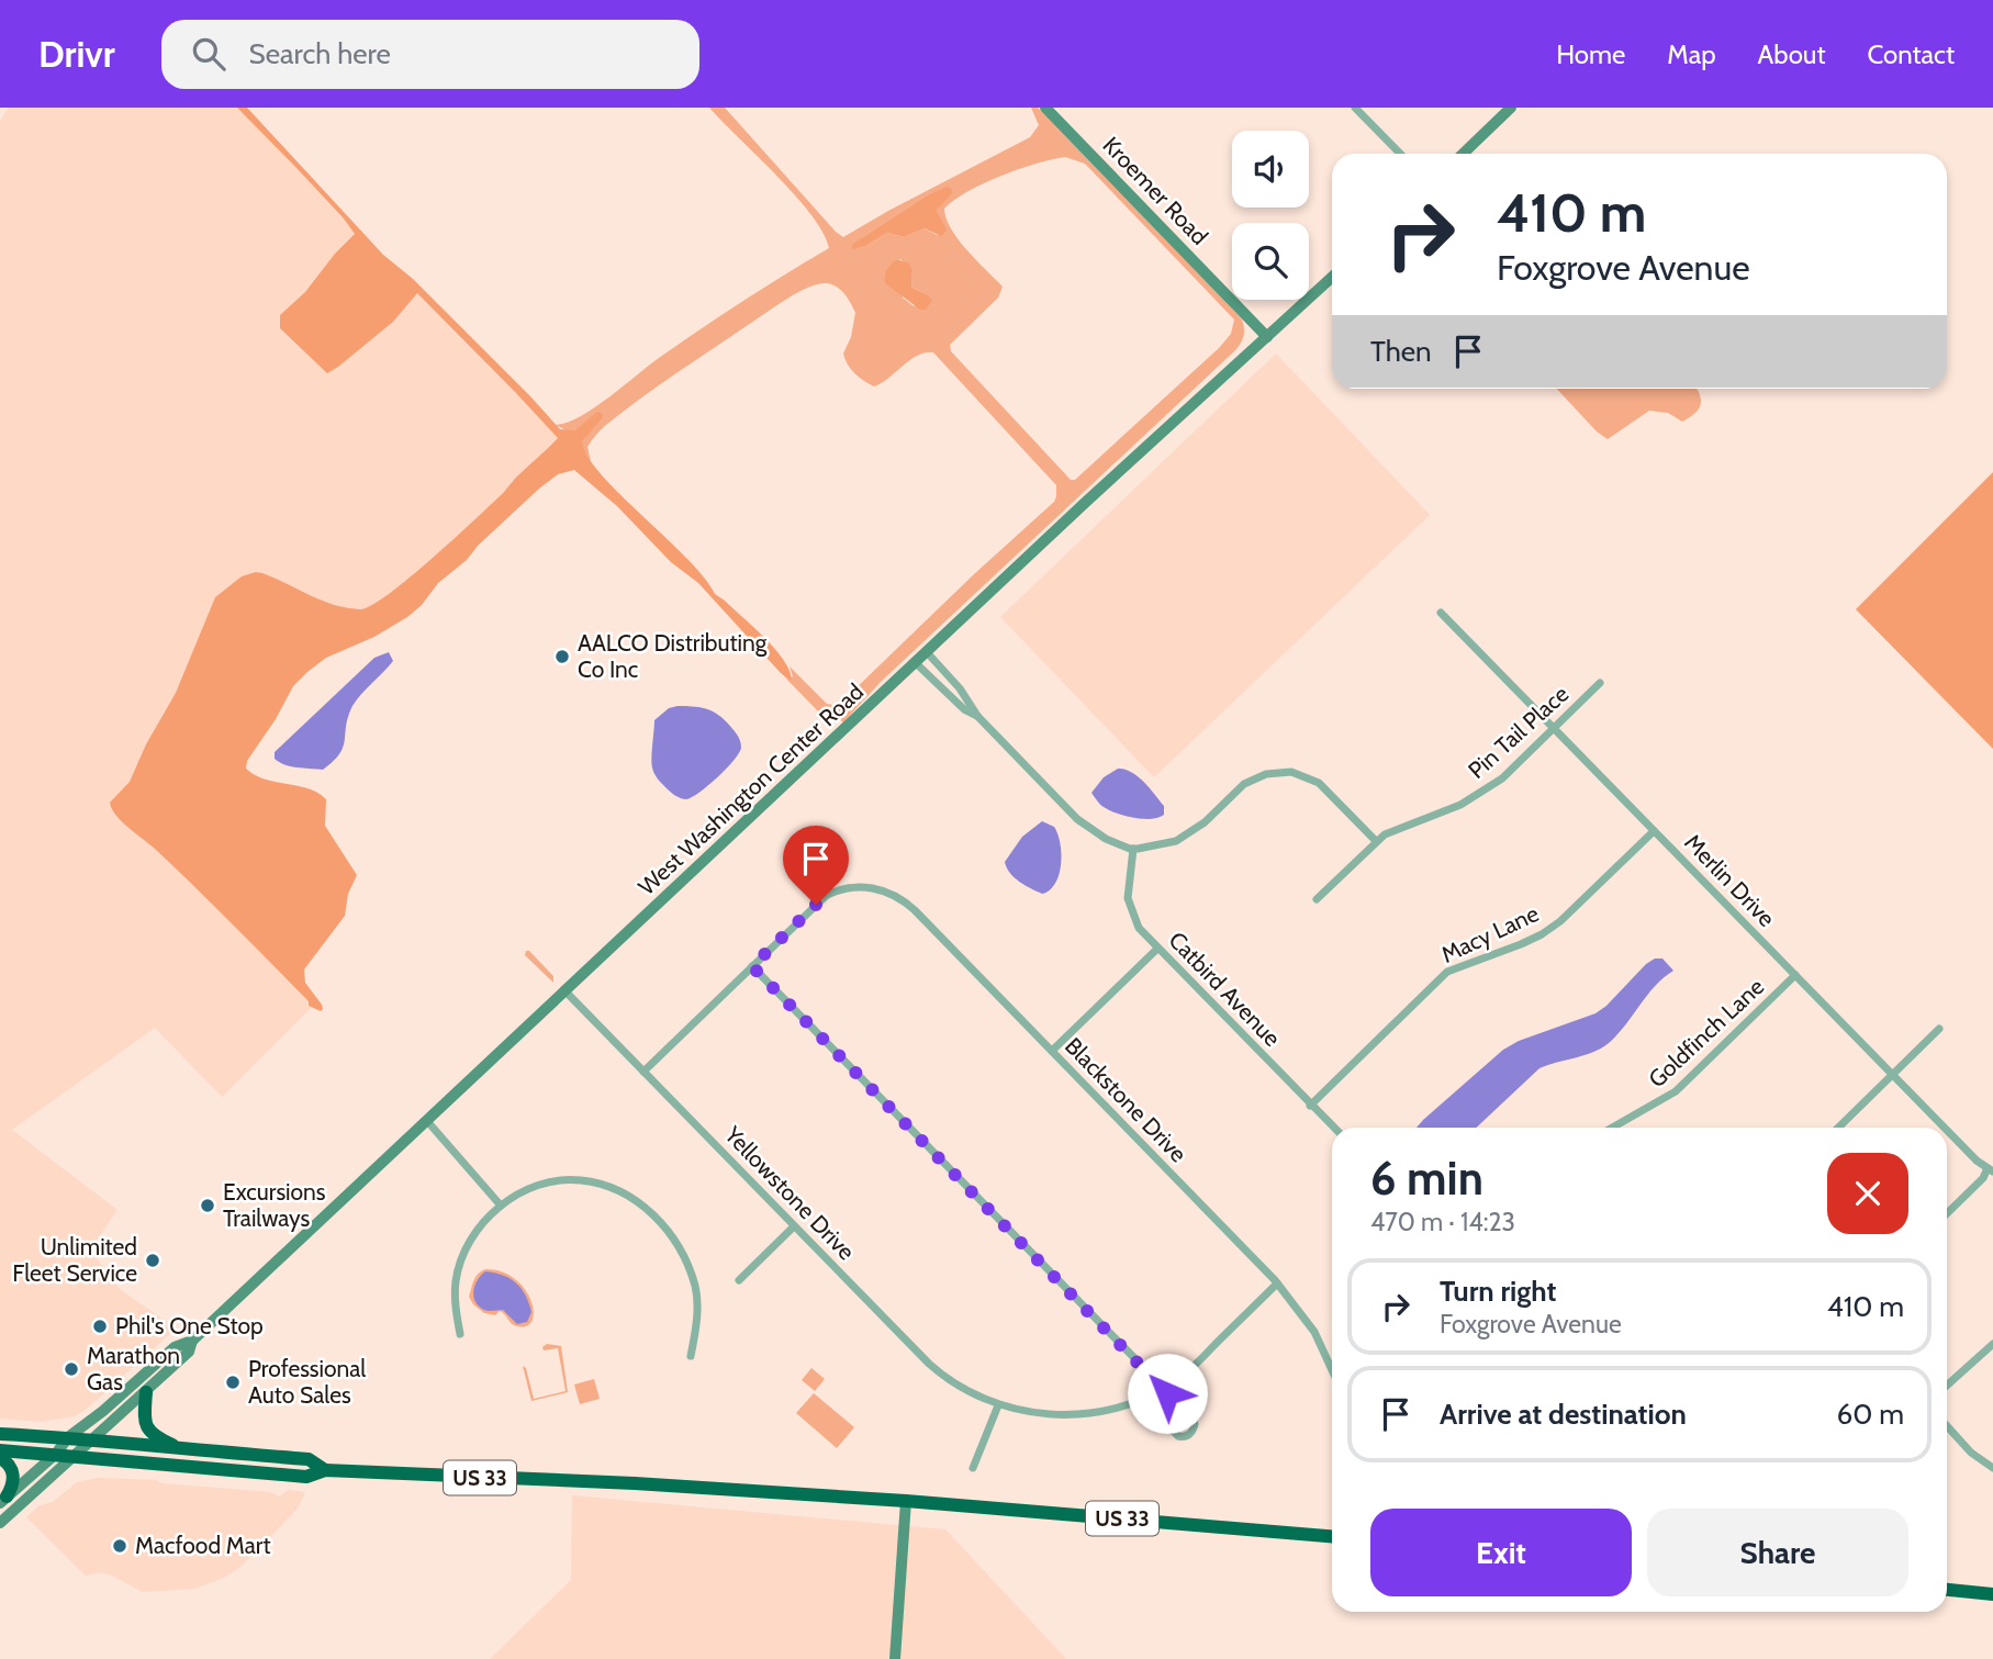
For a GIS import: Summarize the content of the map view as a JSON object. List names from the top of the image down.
{
  "streets": {
    "highway": ["US 33"],
    "main road": ["Kroemer Road", "West Washington Center Road"],
    "street": [
      "Pin Tail Place",
      "Merlin Drive",
      "Macy Lane",
      "Catbird Avenue",
      "Goldfinch Lane",
      "Blackstone Drive",
      "Yellowstone Drive"
    ]
  },
  "crossings": [
    ["Kroemer Road", "West Washington Center Road"],
    ["Pin Tail Place", "Merlin Drive"],
    ["West Washington Center Road", "Yellowstone Drive"],
    ["West Washington Center Road", "US 33"],
    ["Merlin Drive", "Macy Lane"],
    ["Merlin Drive", "Goldfinch Lane"],
    ["Macy Lane", "Catbird Avenue"],
    ["Blackstone Drive", "Yellowstone Drive"]
  ],
  "places": [
    "AALCO Distributing Co Inc",
    "Excursions Trailways",
    "Unlimited Fleet Service",
    "Phil's One Stop",
    "Marathon Gas",
    "Professional Auto Sales",
    "Macfood Mart"
  ],
  "page": {
    "header": "Drivr",
    "search": "Search here",
    "nav": [
      "Home",
      "Map",
      "About",
      "Contact"
    ],
    "turn": ["410 m", "Foxgrove Avenue"],
    "then": "Then",
    "heading": ["6 min", "470 m · 14:23"],
    "list": [
      {
        "name": "Turn right",
        "note": "Foxgrove Avenue",
        "value": "410 m"
      },
      {
        "name": "Arrive at destination",
        "value": "60 m"
      }
    ],
    "buttons": ["Exit", "Share"]
  }
}
